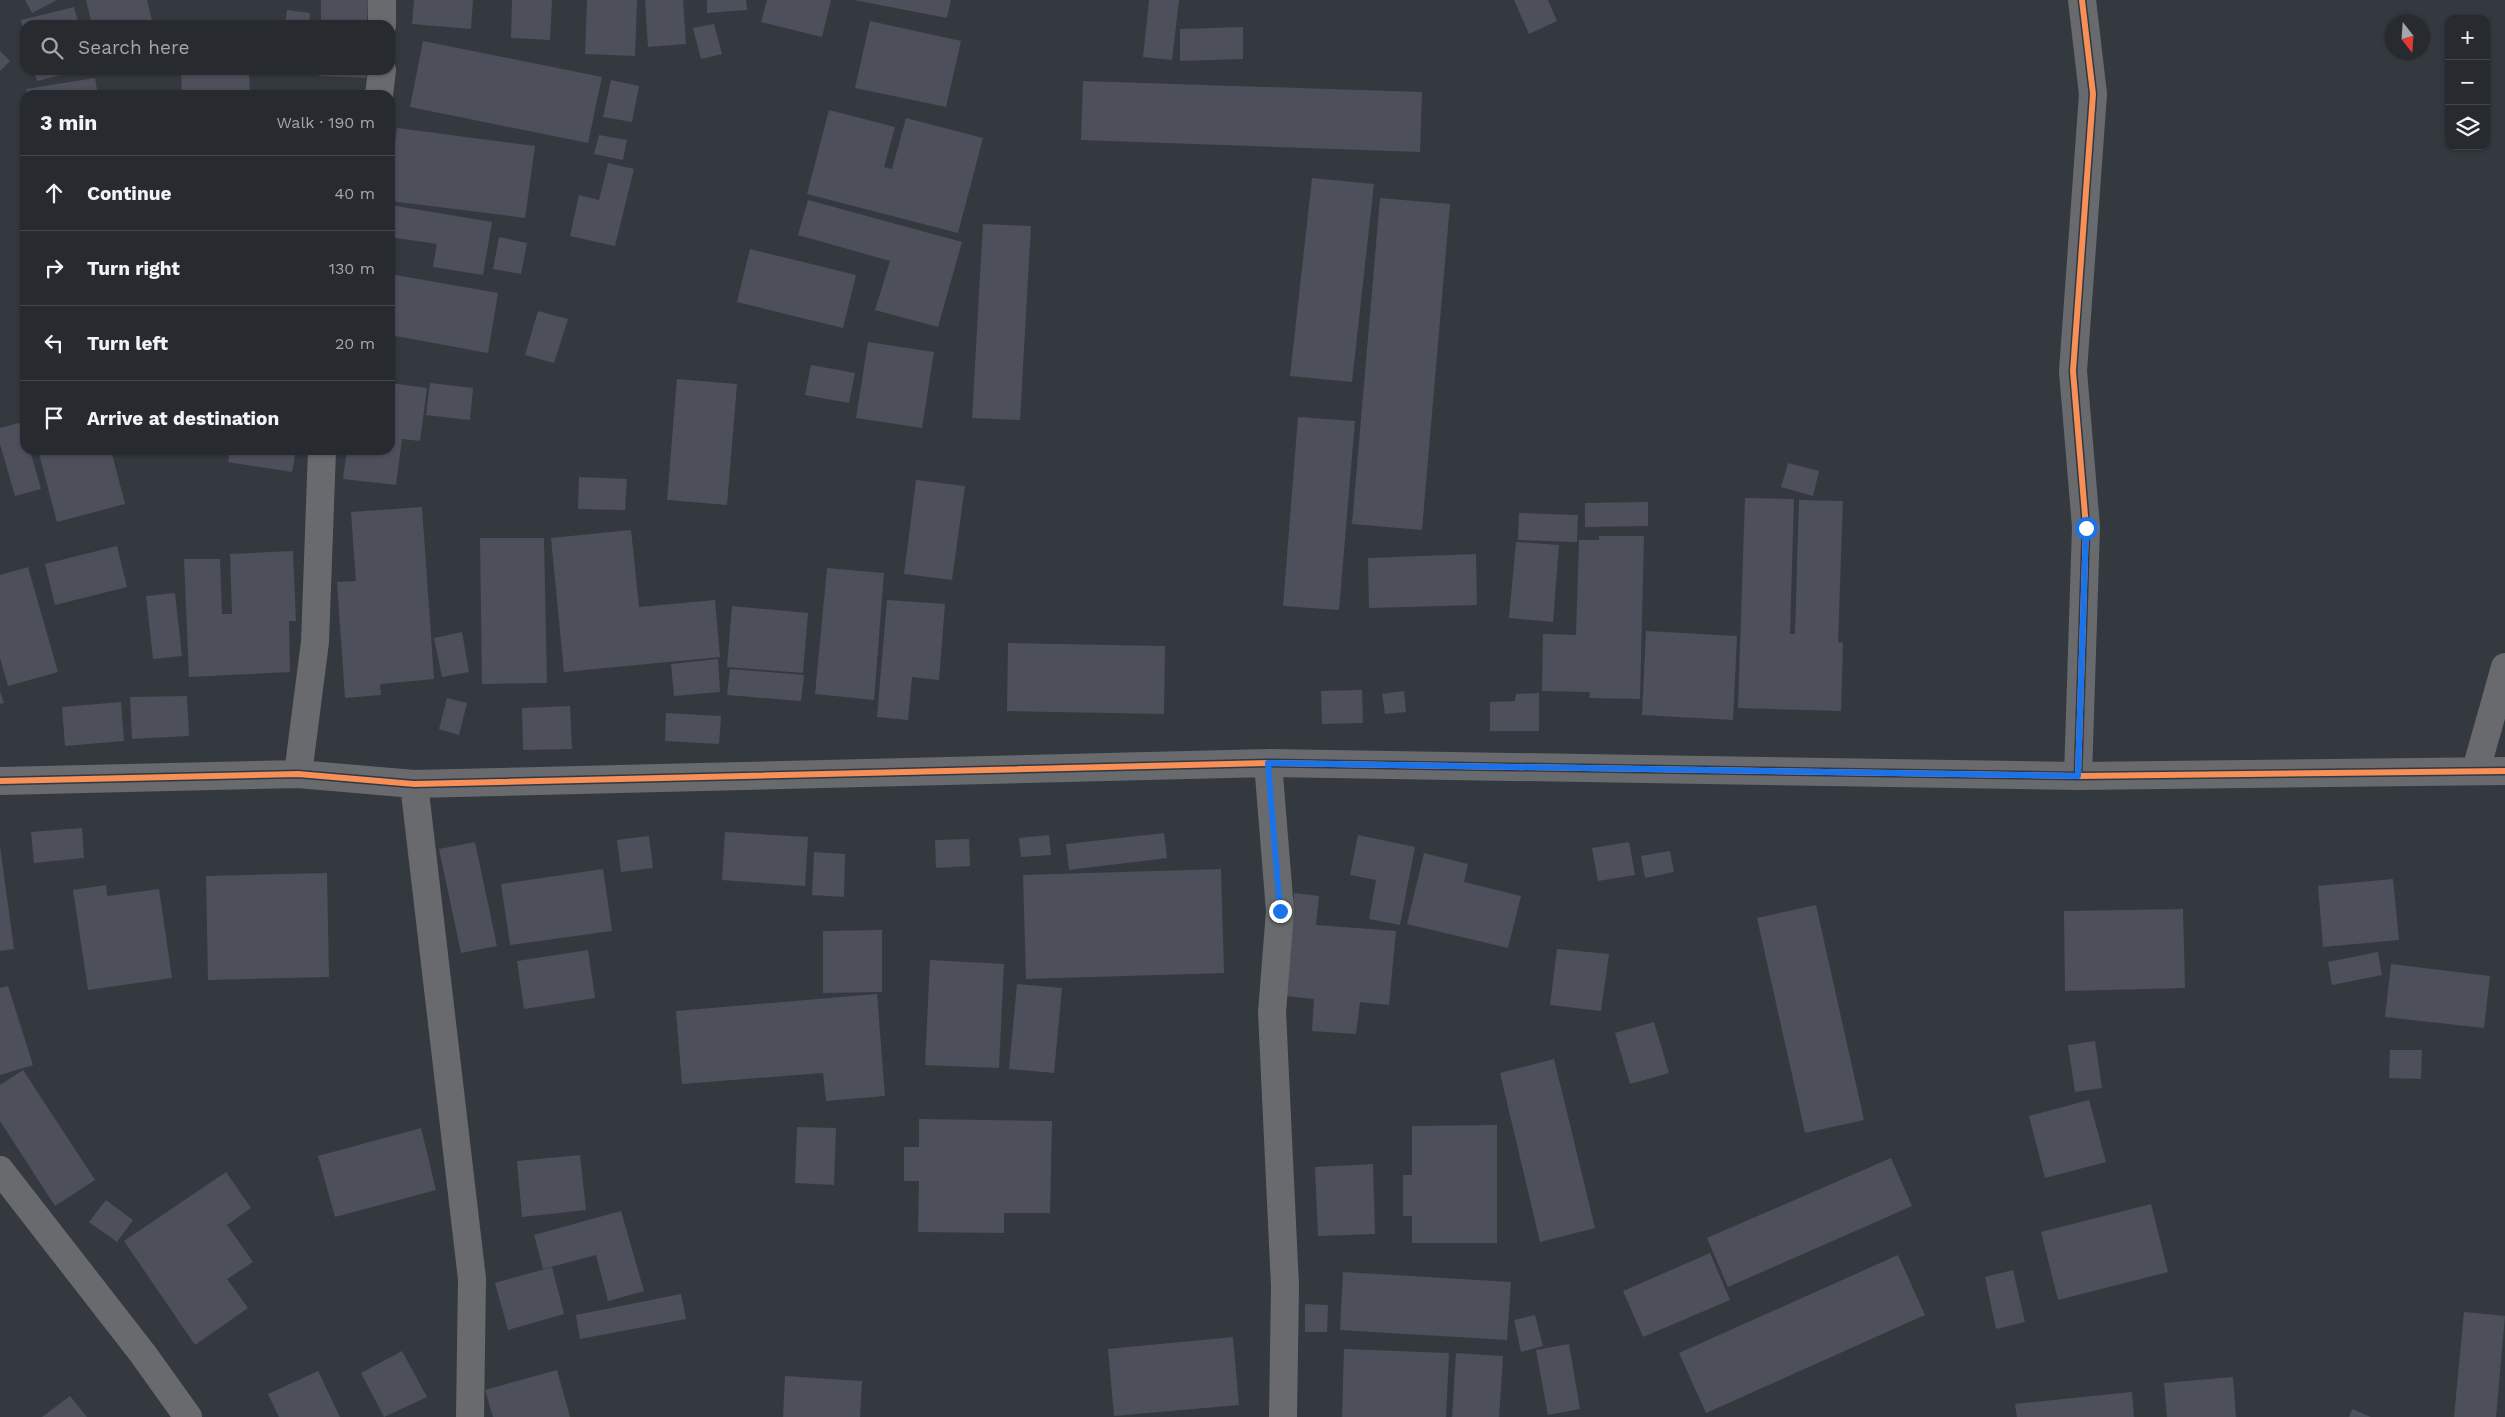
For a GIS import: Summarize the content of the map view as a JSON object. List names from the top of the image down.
{
  "north": "bottom",
  "page": {
    "map_buttons": ["+", "−"],
    "search": "Search here",
    "heading": ["3 min", "Walk · 190 m"],
    "list": [
      ["Continue", "40 m"],
      ["Turn right", "130 m"],
      ["Turn left", "20 m"],
      "Arrive at destination"
    ]
  }
}
